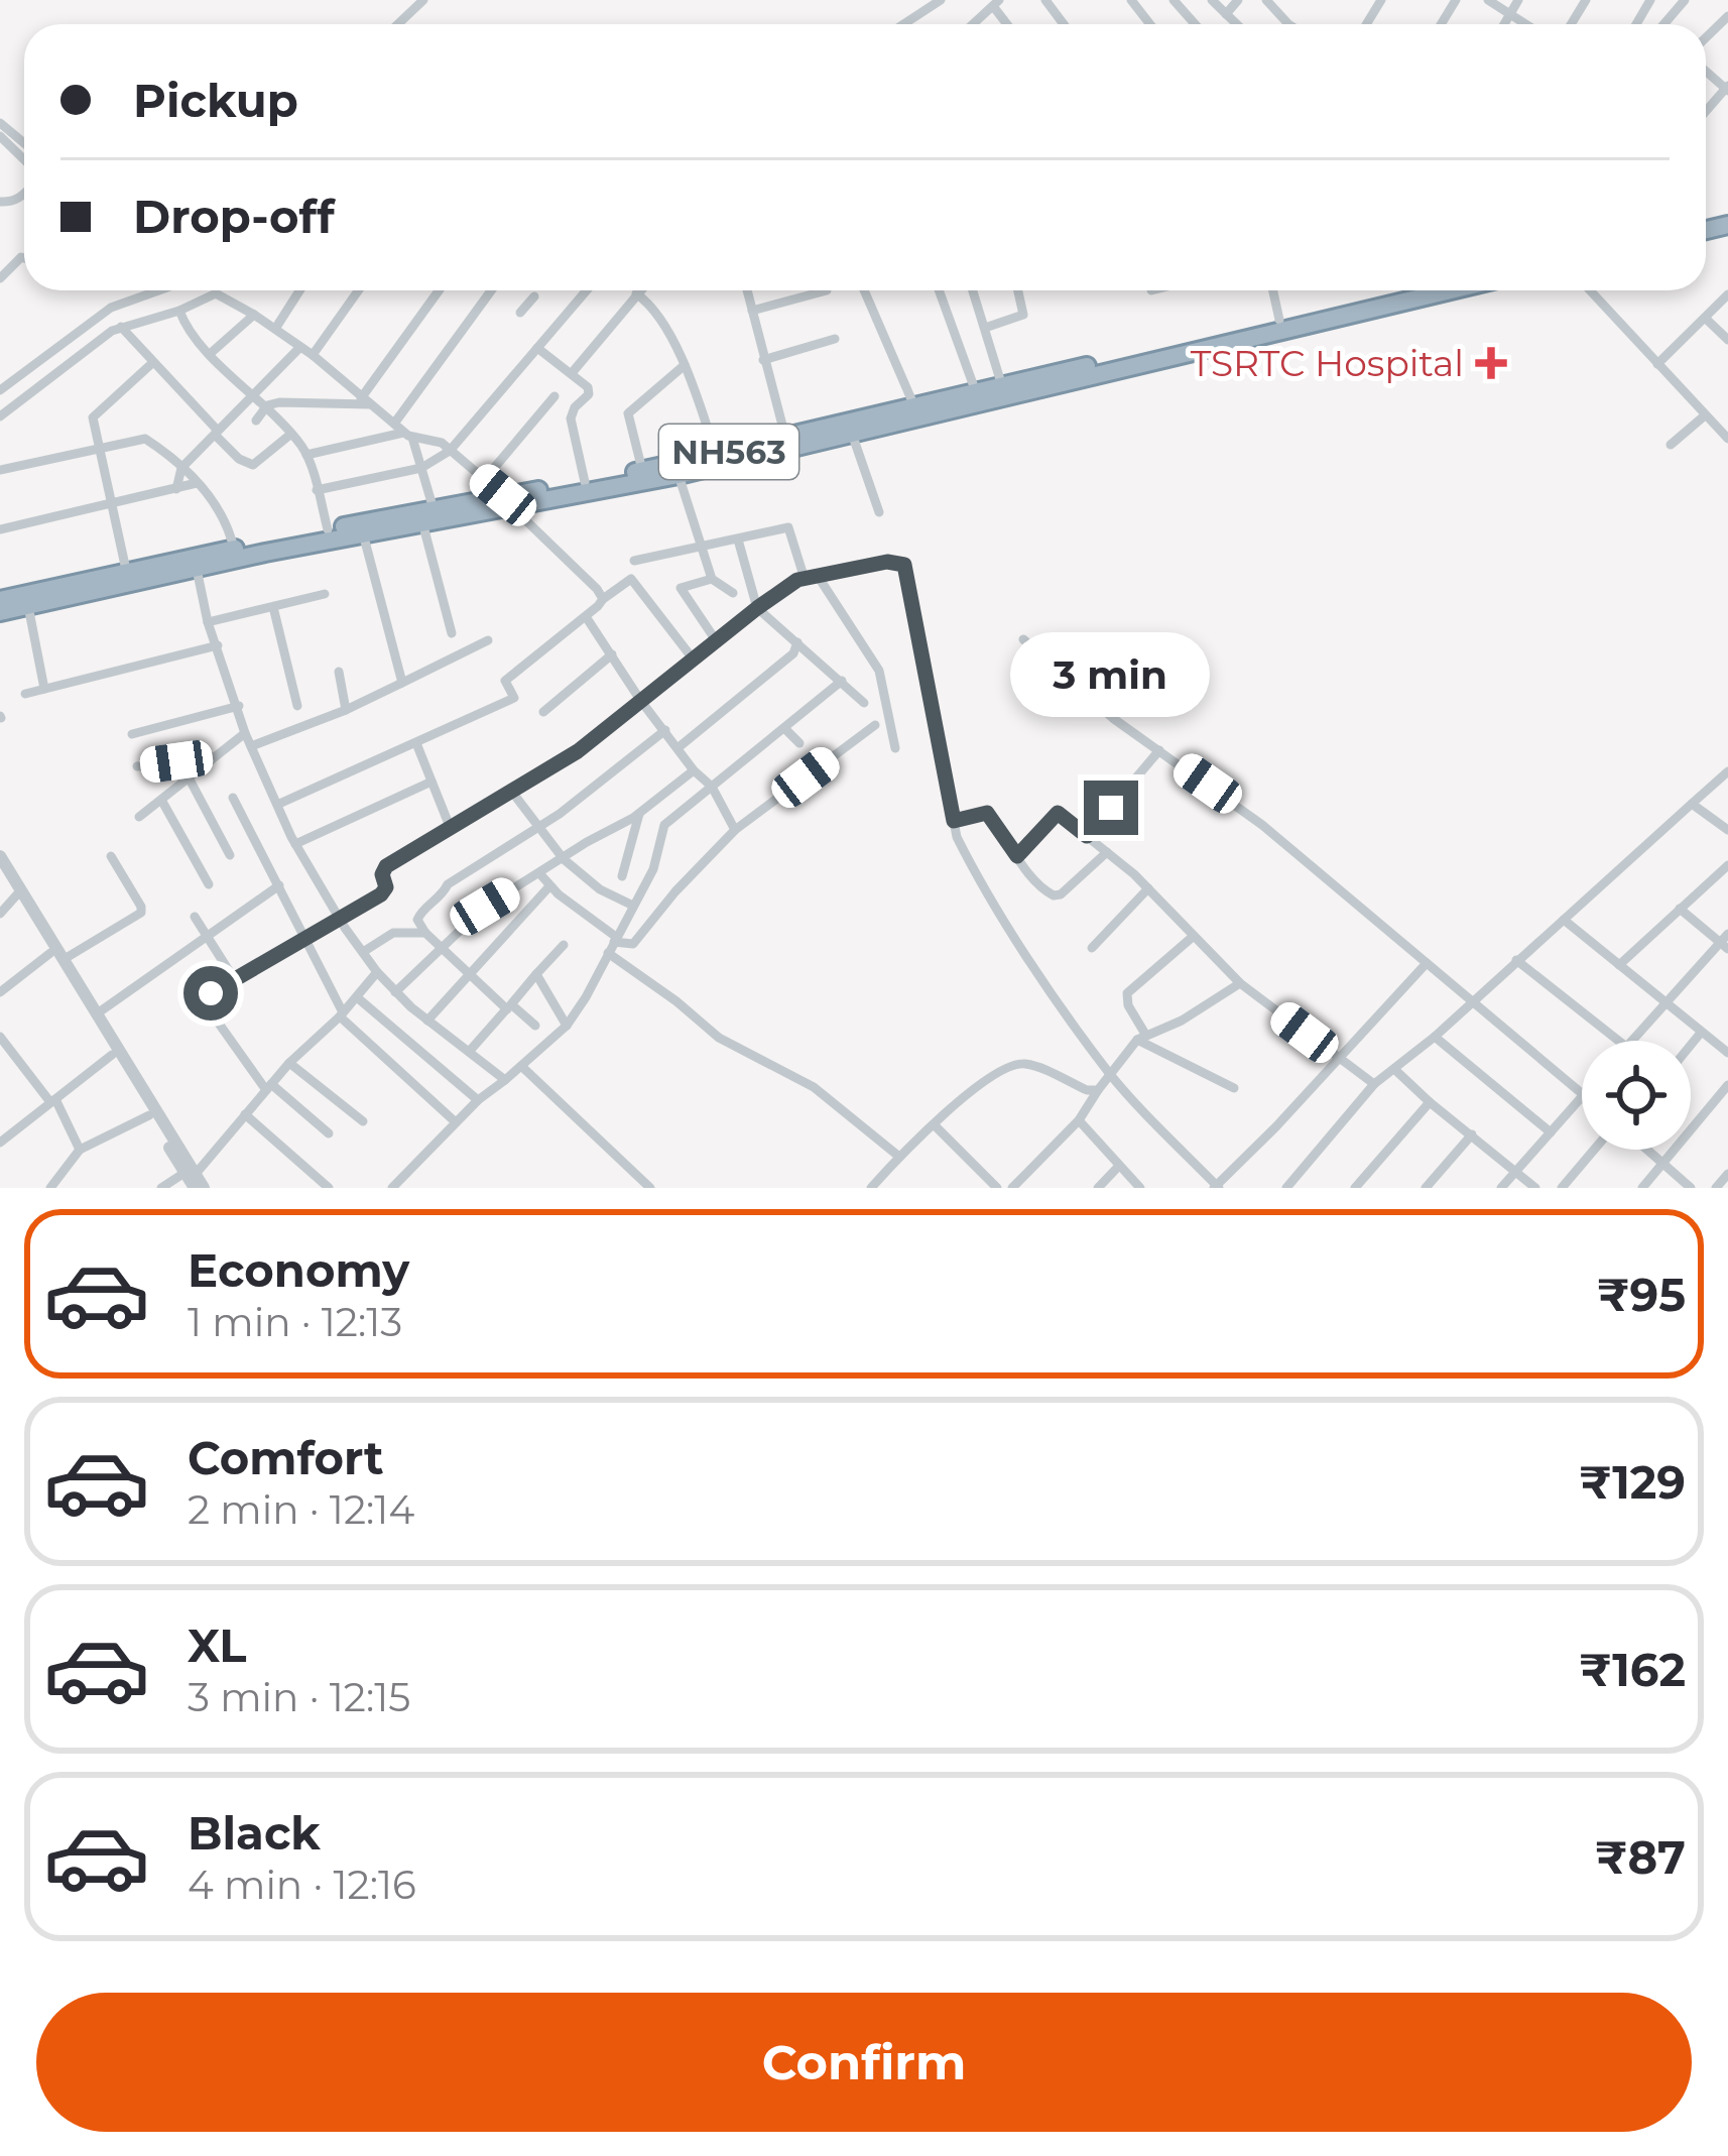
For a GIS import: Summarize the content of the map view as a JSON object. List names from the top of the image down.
{
  "streets": {
    "highway": ["NH563"]
  },
  "places": {
    "health": ["TSRTC Hospital"]
  },
  "page": {
    "banner": ["Pickup", "Drop-off"],
    "bubble": "3 min",
    "list": [
      {
        "name": "Economy",
        "note": "1 min · 12:13",
        "value": "₹95"
      },
      {
        "name": "Comfort",
        "note": "2 min · 12:14",
        "value": "₹129"
      },
      {
        "name": "XL",
        "note": "3 min · 12:15",
        "value": "₹162"
      },
      {
        "name": "Black",
        "note": "4 min · 12:16",
        "value": "₹87"
      }
    ],
    "buttons": "Confirm"
  }
}
